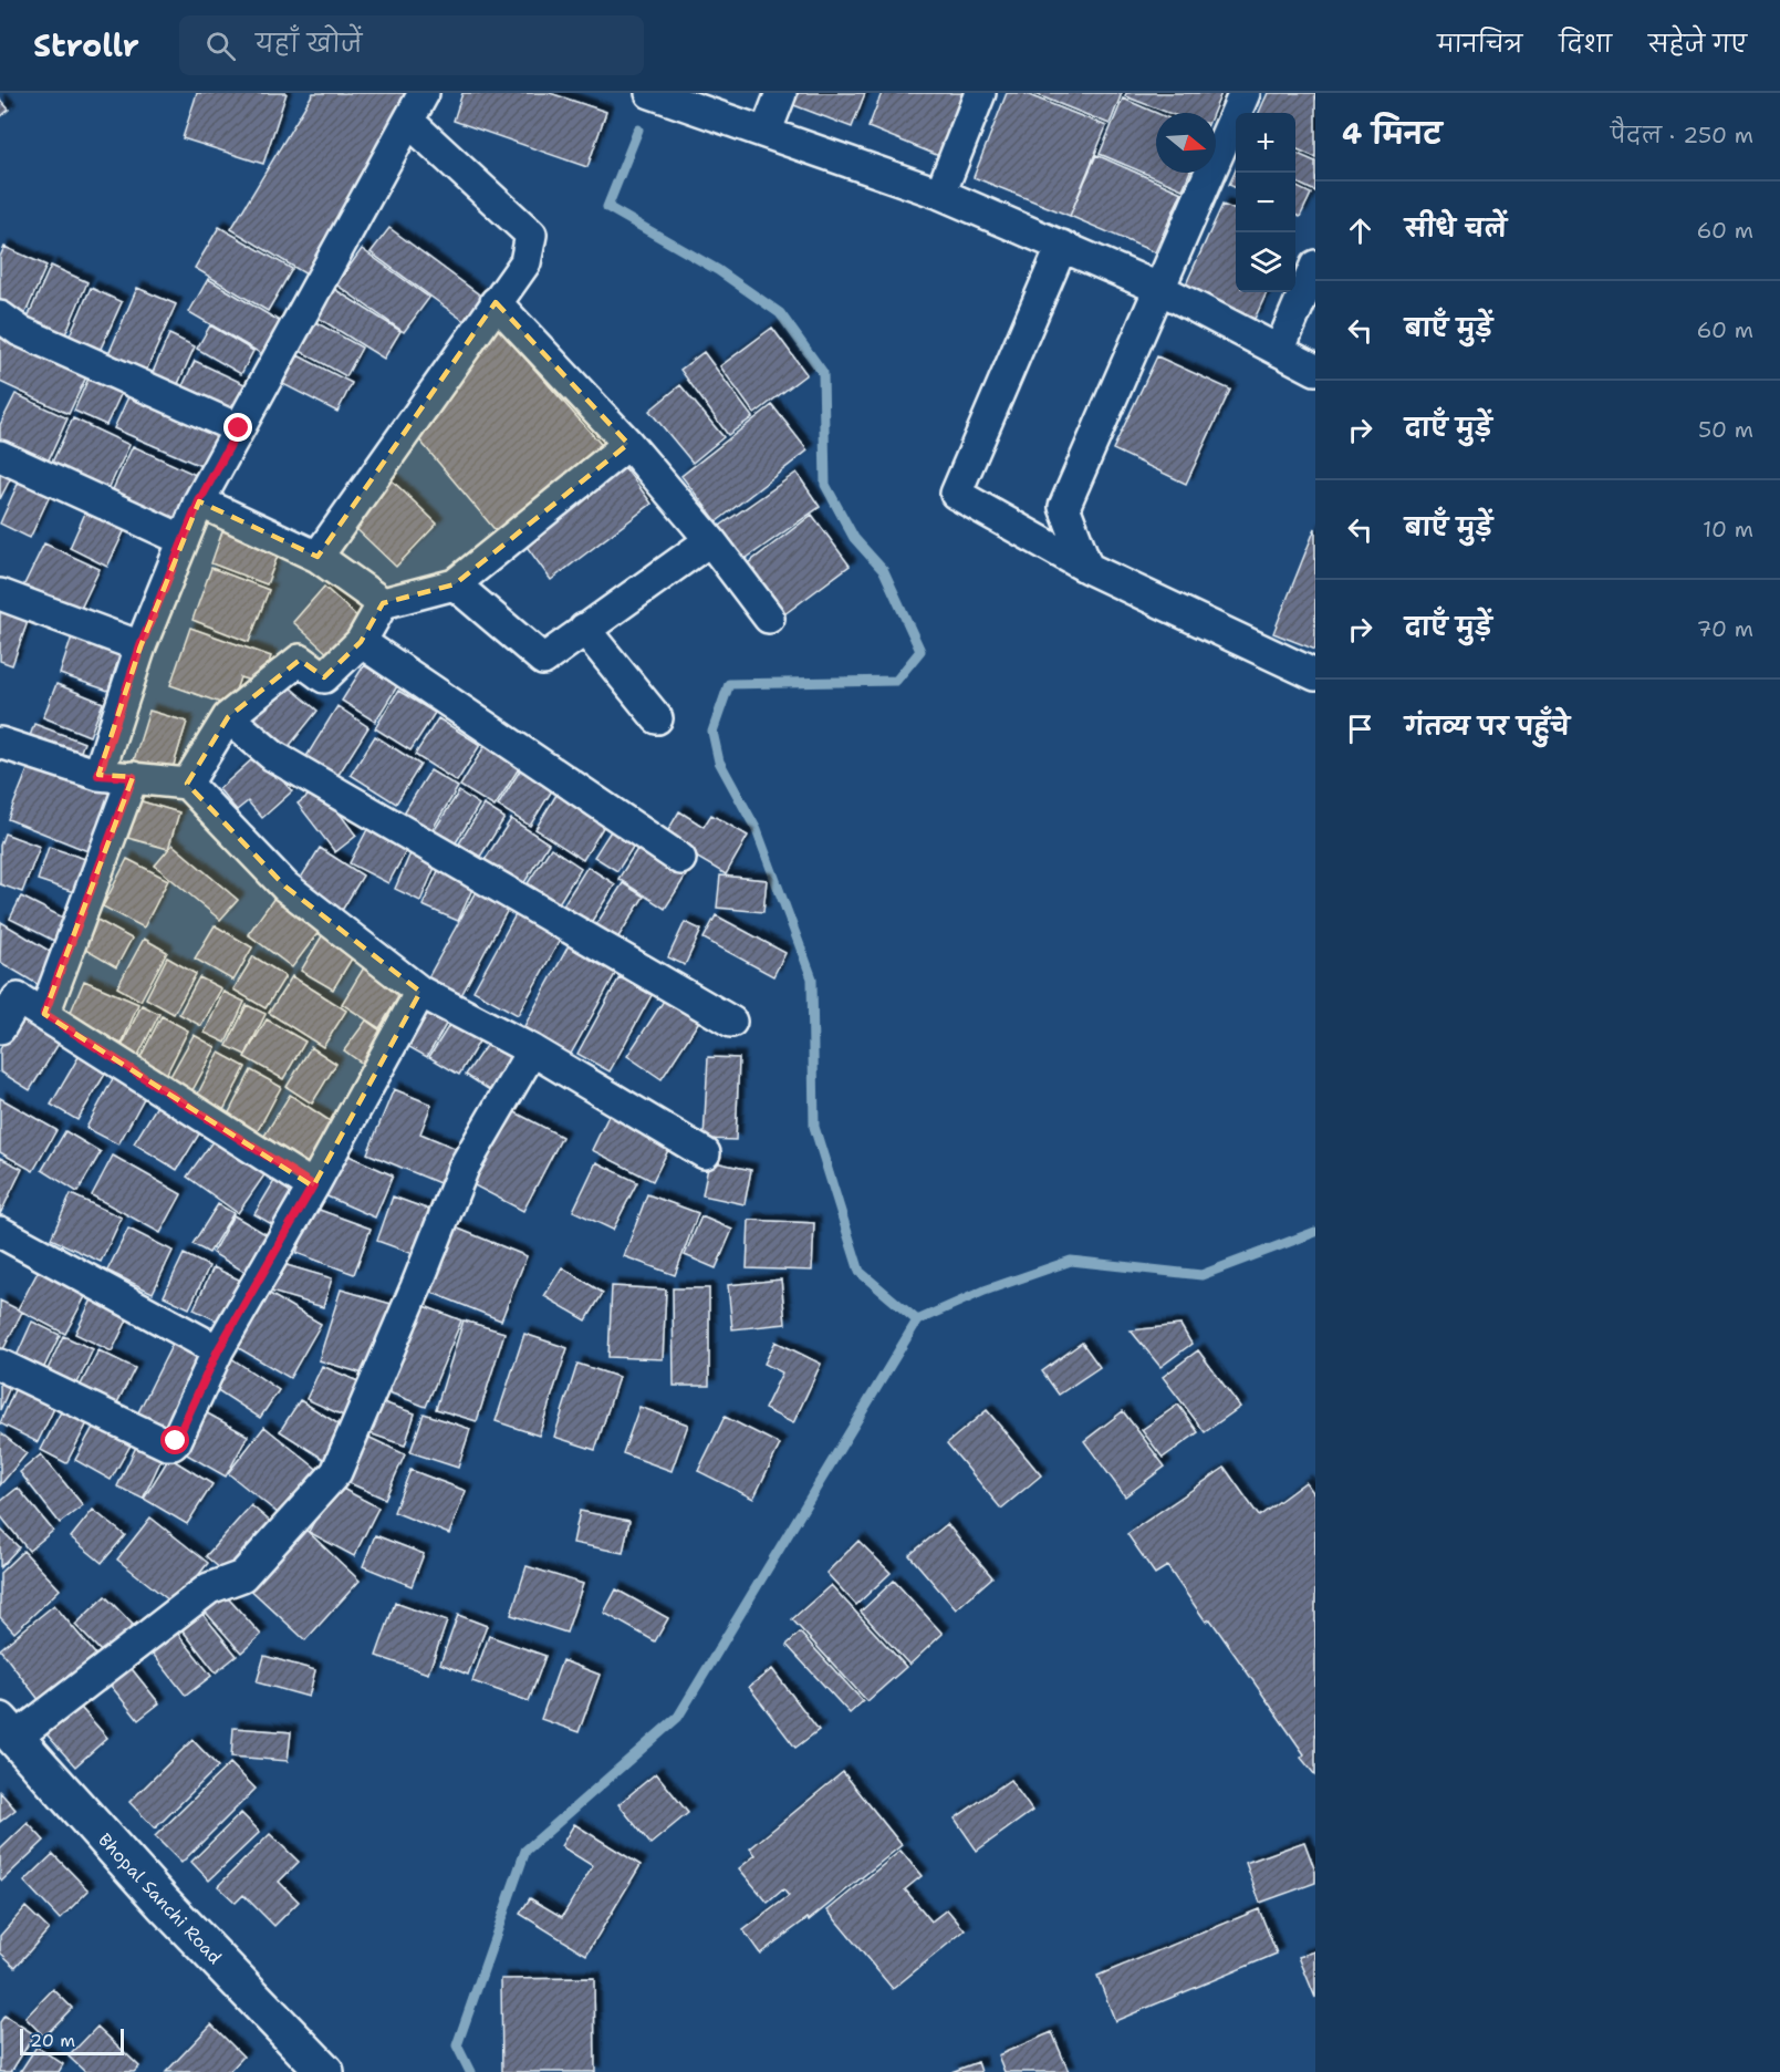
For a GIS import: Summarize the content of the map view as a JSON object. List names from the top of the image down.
{
  "streets": {
    "main road": ["Bhopal Sanchi Road"]
  },
  "scale_bar": "20 m",
  "north": "right",
  "page": {
    "header": "Strollr",
    "search": "यहाँ खोजें",
    "nav": ["मानचित्र", "दिशा", "सहेजे गए"],
    "heading": ["4 मिनट", "पैदल · 250 m"],
    "map_buttons": ["+", "−"],
    "list": [
      ["सीधे चलें", "60 m"],
      ["बाएँ मुड़ें", "60 m"],
      ["दाएँ मुड़ें", "50 m"],
      ["बाएँ मुड़ें", "10 m"],
      ["दाएँ मुड़ें", "70 m"],
      "गंतव्य पर पहुँचे"
    ],
    "scale": "20 m"
  }
}
